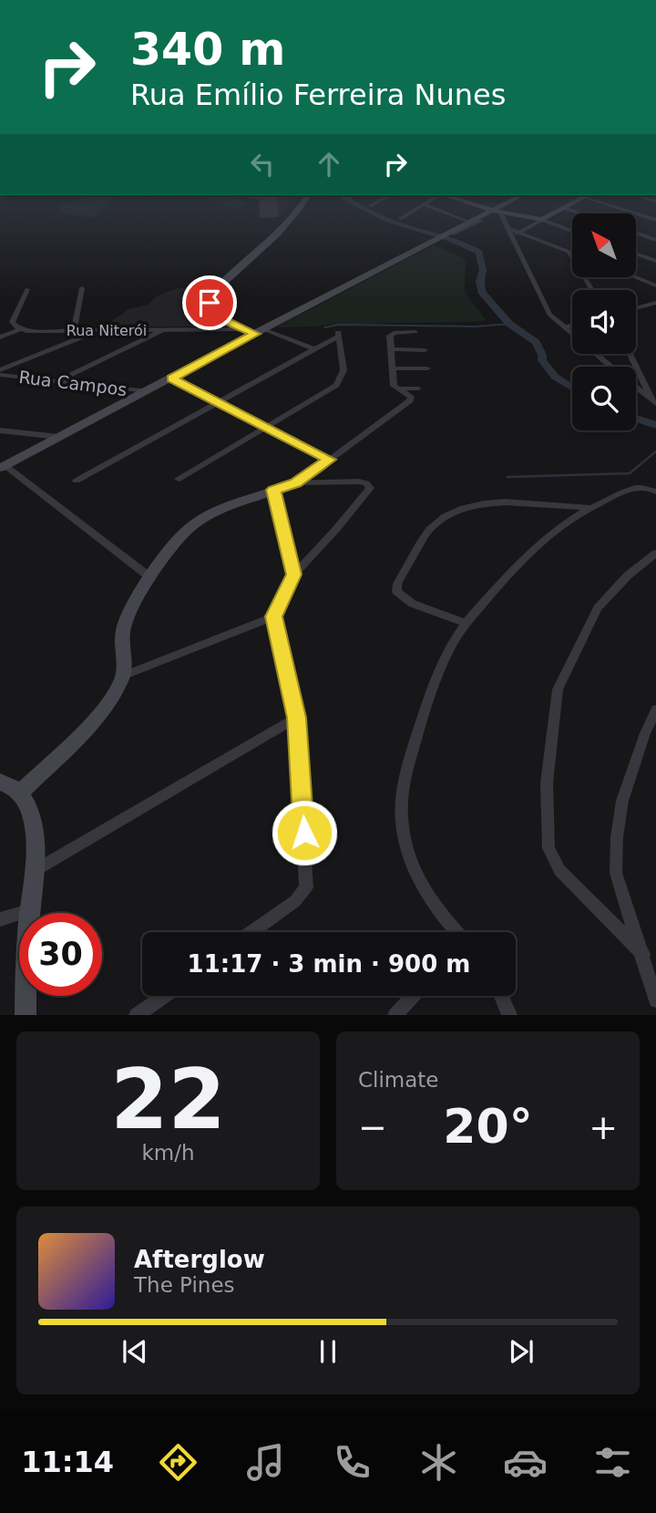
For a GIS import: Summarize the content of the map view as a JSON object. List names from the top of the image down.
{
  "streets": {
    "street": ["Rua Niterói", "Rua Campos"]
  },
  "north": "top left",
  "page": {
    "turn": ["340 m", "Rua Emílio Ferreira Nunes"],
    "limit": "30",
    "trip": "11:17 · 3 min · 900 m",
    "tile": [
      ["22", "km/h"],
      "Climate"
    ],
    "heat": ["−", "20°", "+"],
    "song": ["Afterglow", "The Pines"],
    "tabs": "11:14"
  }
}
